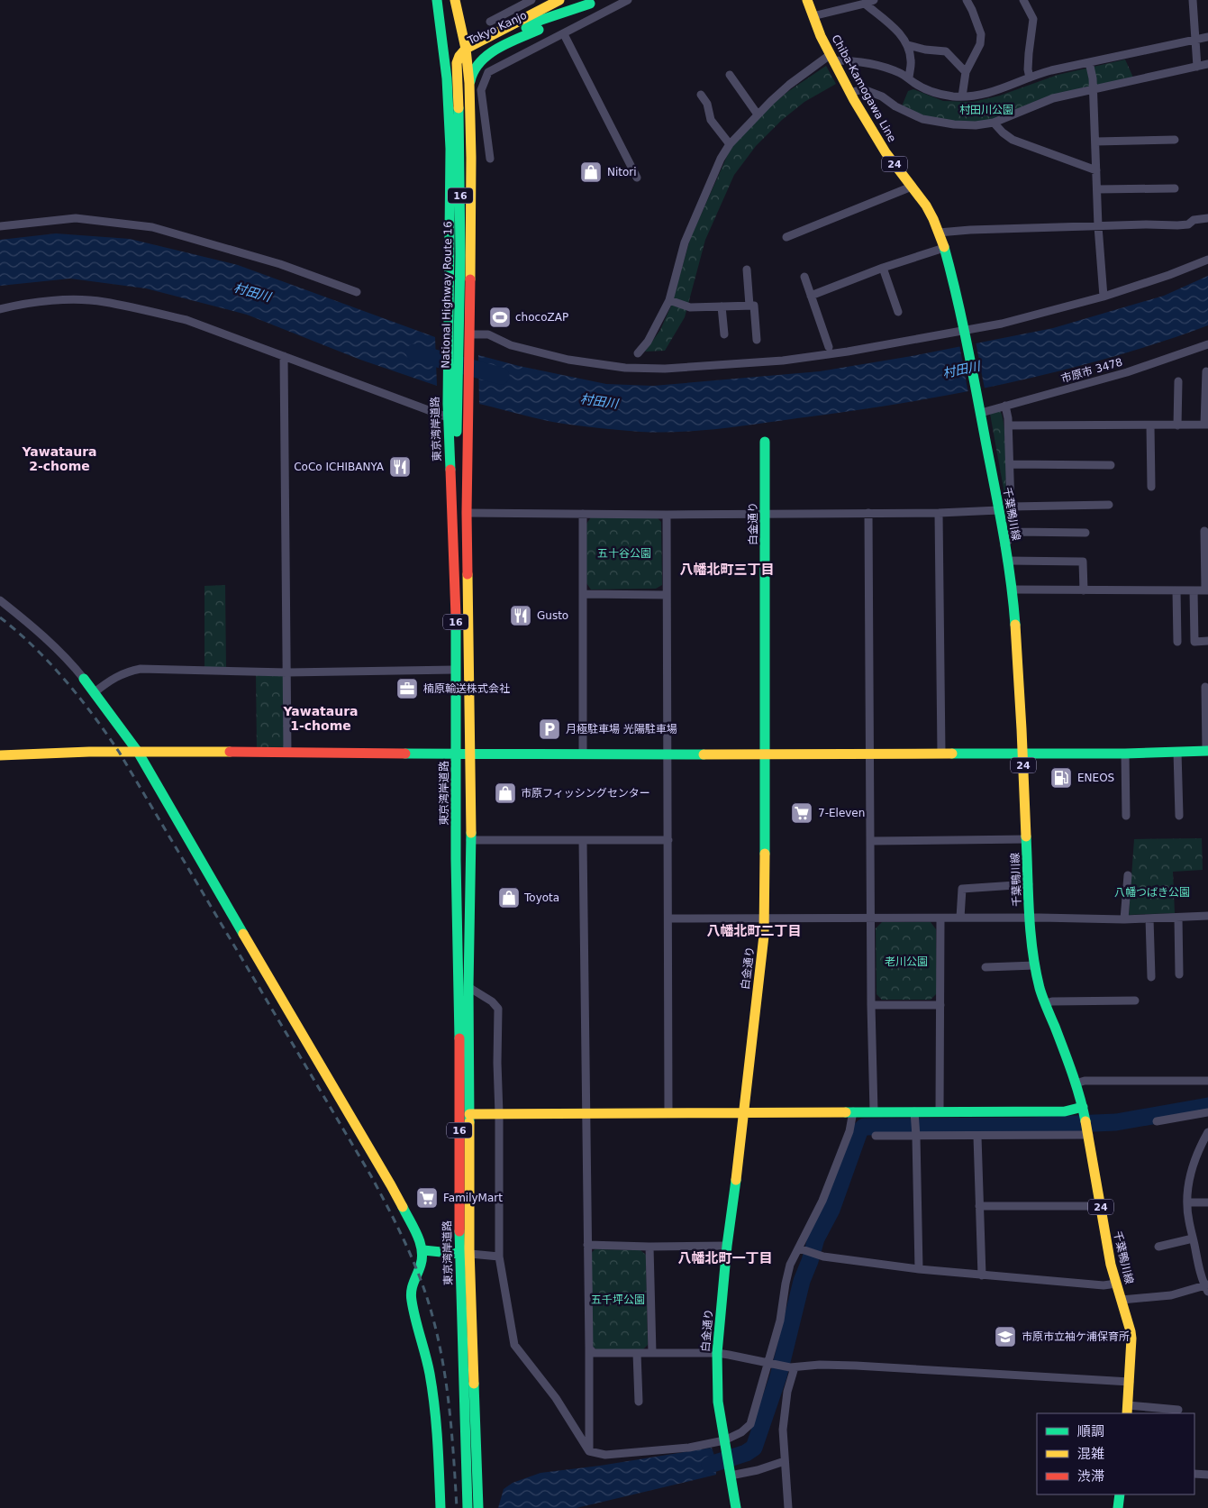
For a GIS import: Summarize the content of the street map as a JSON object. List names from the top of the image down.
{
  "streets": {
    "main road": [
      "Tokyo Kanjo",
      "Chiba-Kamogawa Line",
      "24",
      "16",
      "National Highway Route 16",
      "東京湾岸道路",
      "千葉鴨川線",
      "白金通り"
    ],
    "street": ["市原市 3478"]
  },
  "crossings": [
    ["Tokyo Kanjo", "National Highway Route 16"],
    ["Tokyo Kanjo", "東京湾岸道路"],
    ["Chiba-Kamogawa Line", "千葉鴨川線"],
    ["16", "東京湾岸道路"],
    ["National Highway Route 16", "東京湾岸道路"],
    ["市原市 3478", "千葉鴨川線"]
  ],
  "districts": [
    "Yawataura 2-chome",
    "八幡北町三丁目",
    "Yawataura 1-chome",
    "八幡北町二丁目",
    "八幡北町一丁目"
  ],
  "water": ["村田川"],
  "parks": [
    "村田川公園",
    "五十谷公園",
    "八幡つばき公園",
    "老川公園",
    "五千坪公園"
  ],
  "places": {
    "shop": ["Nitori", "市原フィッシングセンター", "Toyota"],
    "sports": ["chocoZAP"],
    "restaurant": ["CoCo ICHIBANYA", "Gusto"],
    "office": ["楠原輸送株式会社"],
    "parking": ["月極駐車場 光陽駐車場"],
    "fuel station": ["ENEOS"],
    "supermarket": ["7-Eleven", "FamilyMart"],
    "school or university": ["市原市立袖ケ浦保育所"]
  },
  "legend": ["順調", "混雑", "渋滞"]
}
